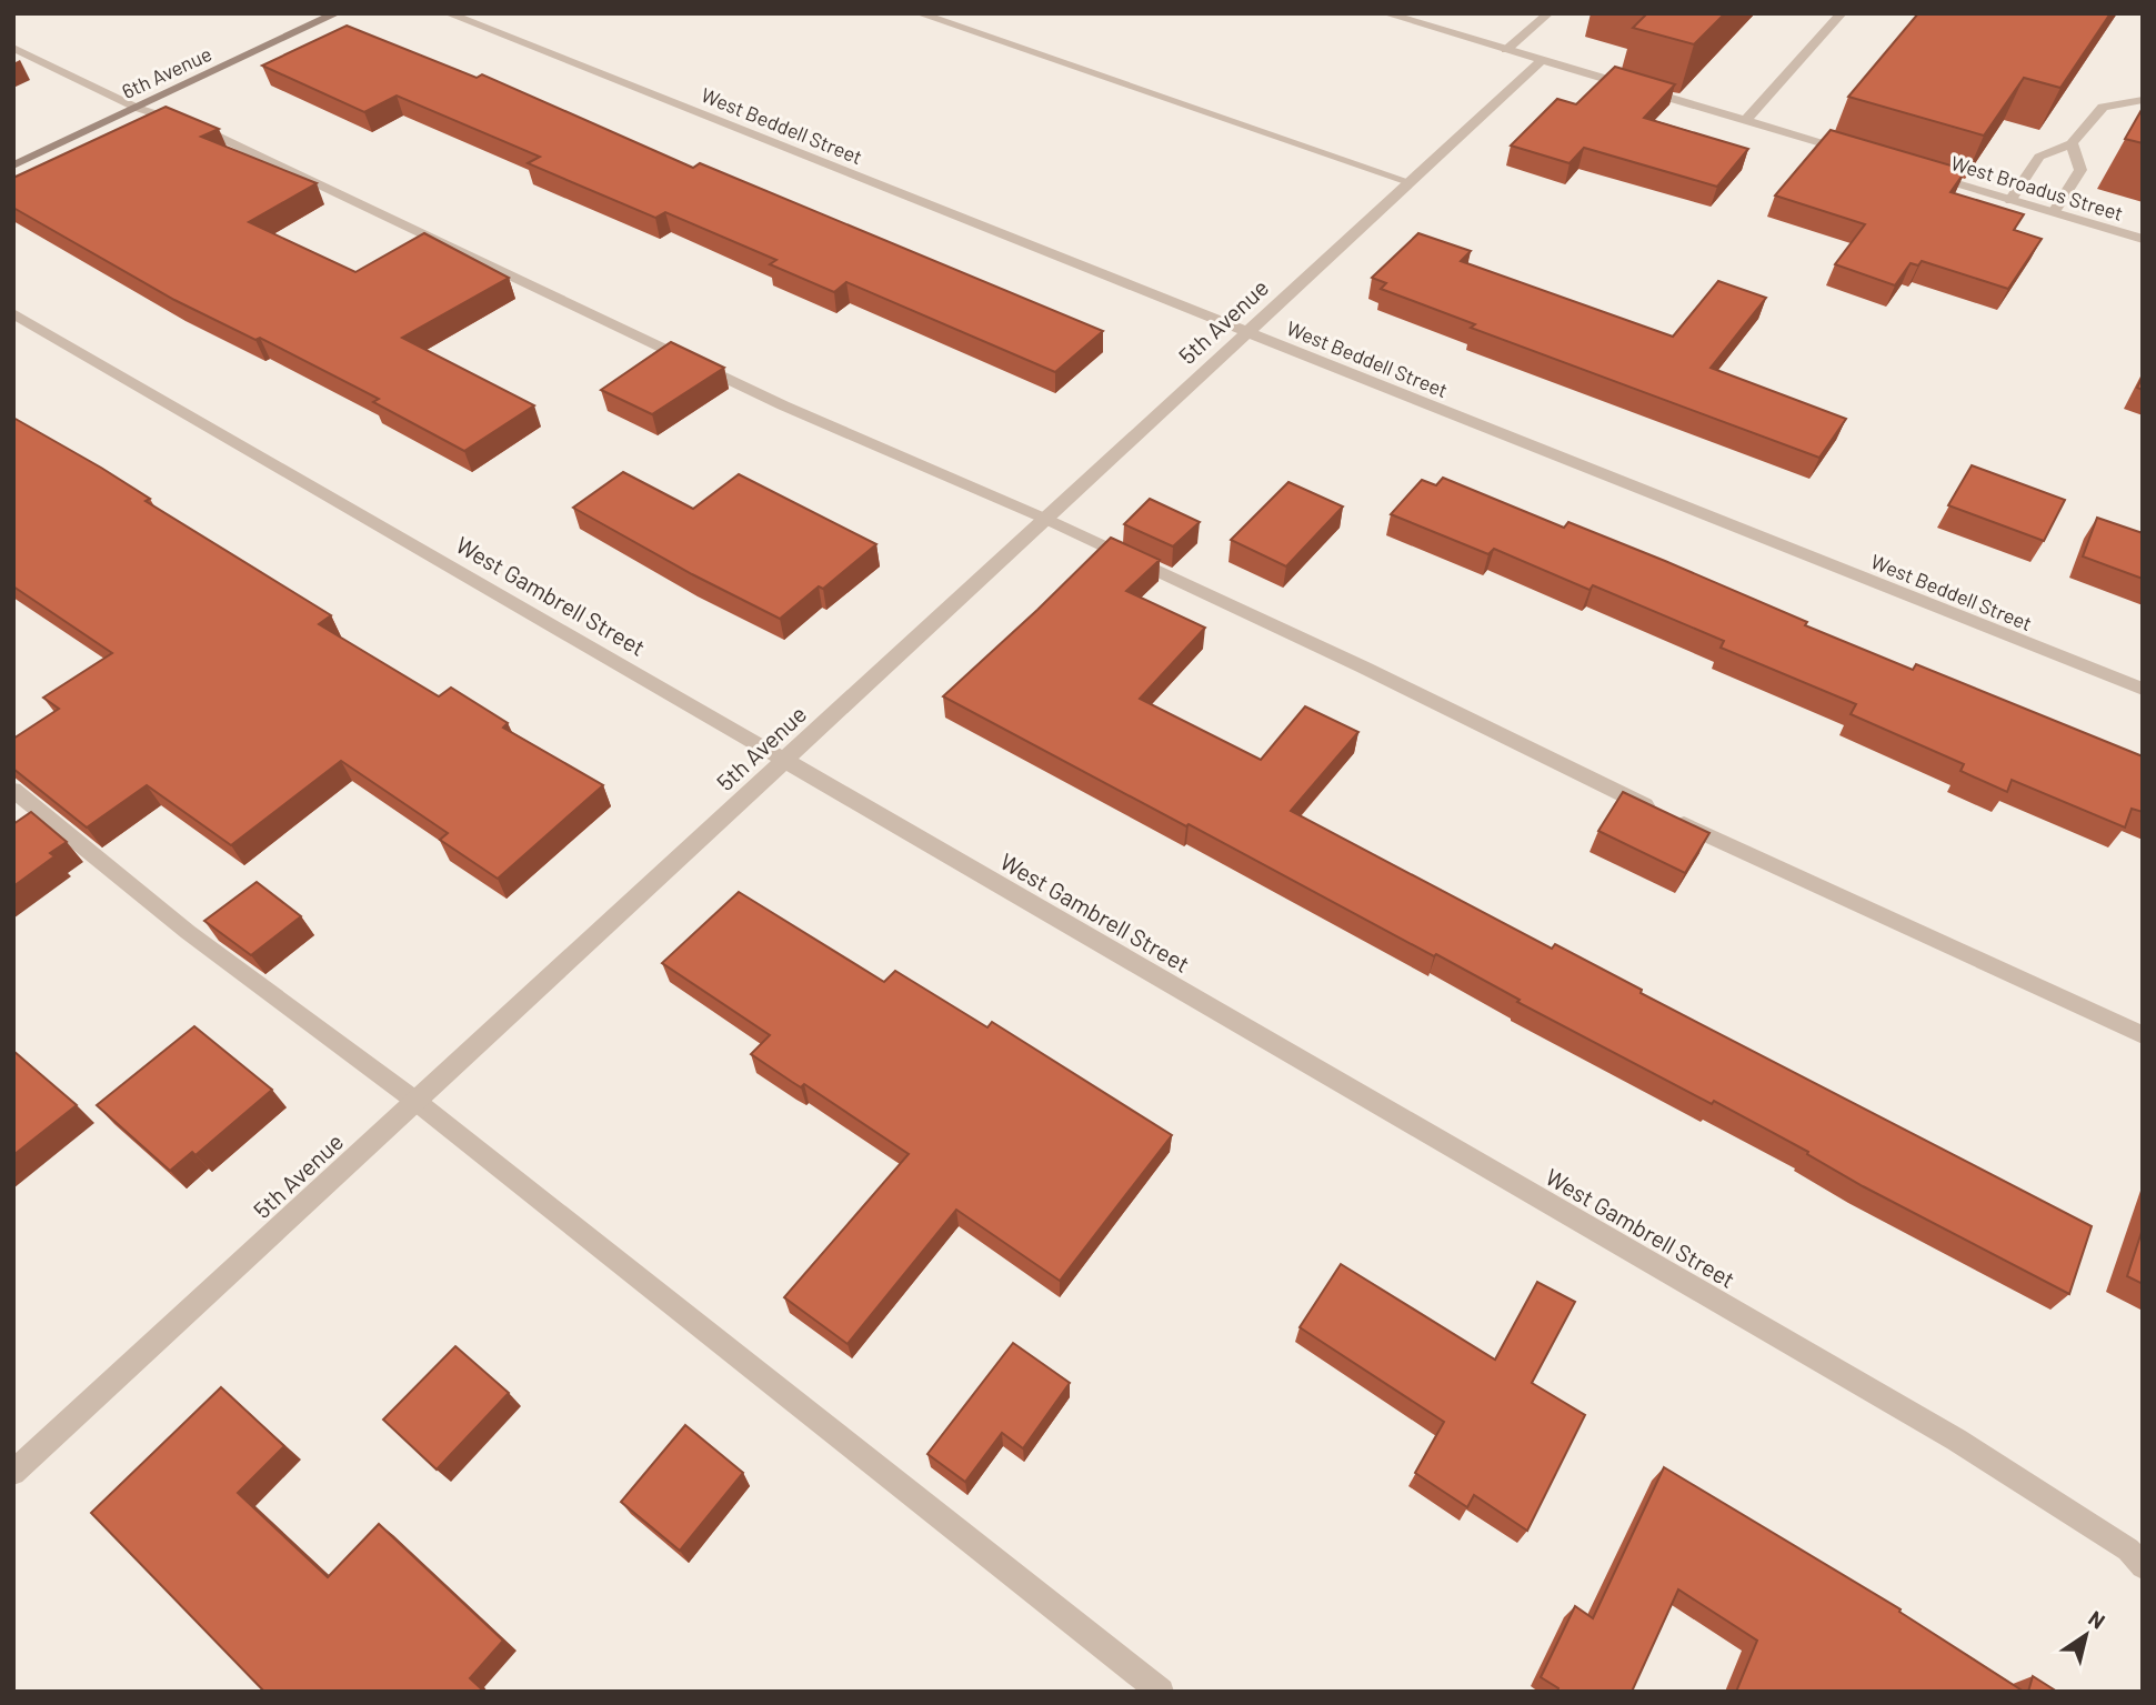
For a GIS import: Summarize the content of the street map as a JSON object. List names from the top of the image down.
{
  "streets": {
    "street": [
      "6th Avenue",
      "West Beddell Street",
      "West Broadus Street",
      "5th Avenue",
      "West Gambrell Street"
    ]
  },
  "crossings": [
    ["West Beddell Street", "5th Avenue"],
    ["5th Avenue", "West Gambrell Street"]
  ],
  "north": "top right"
}
